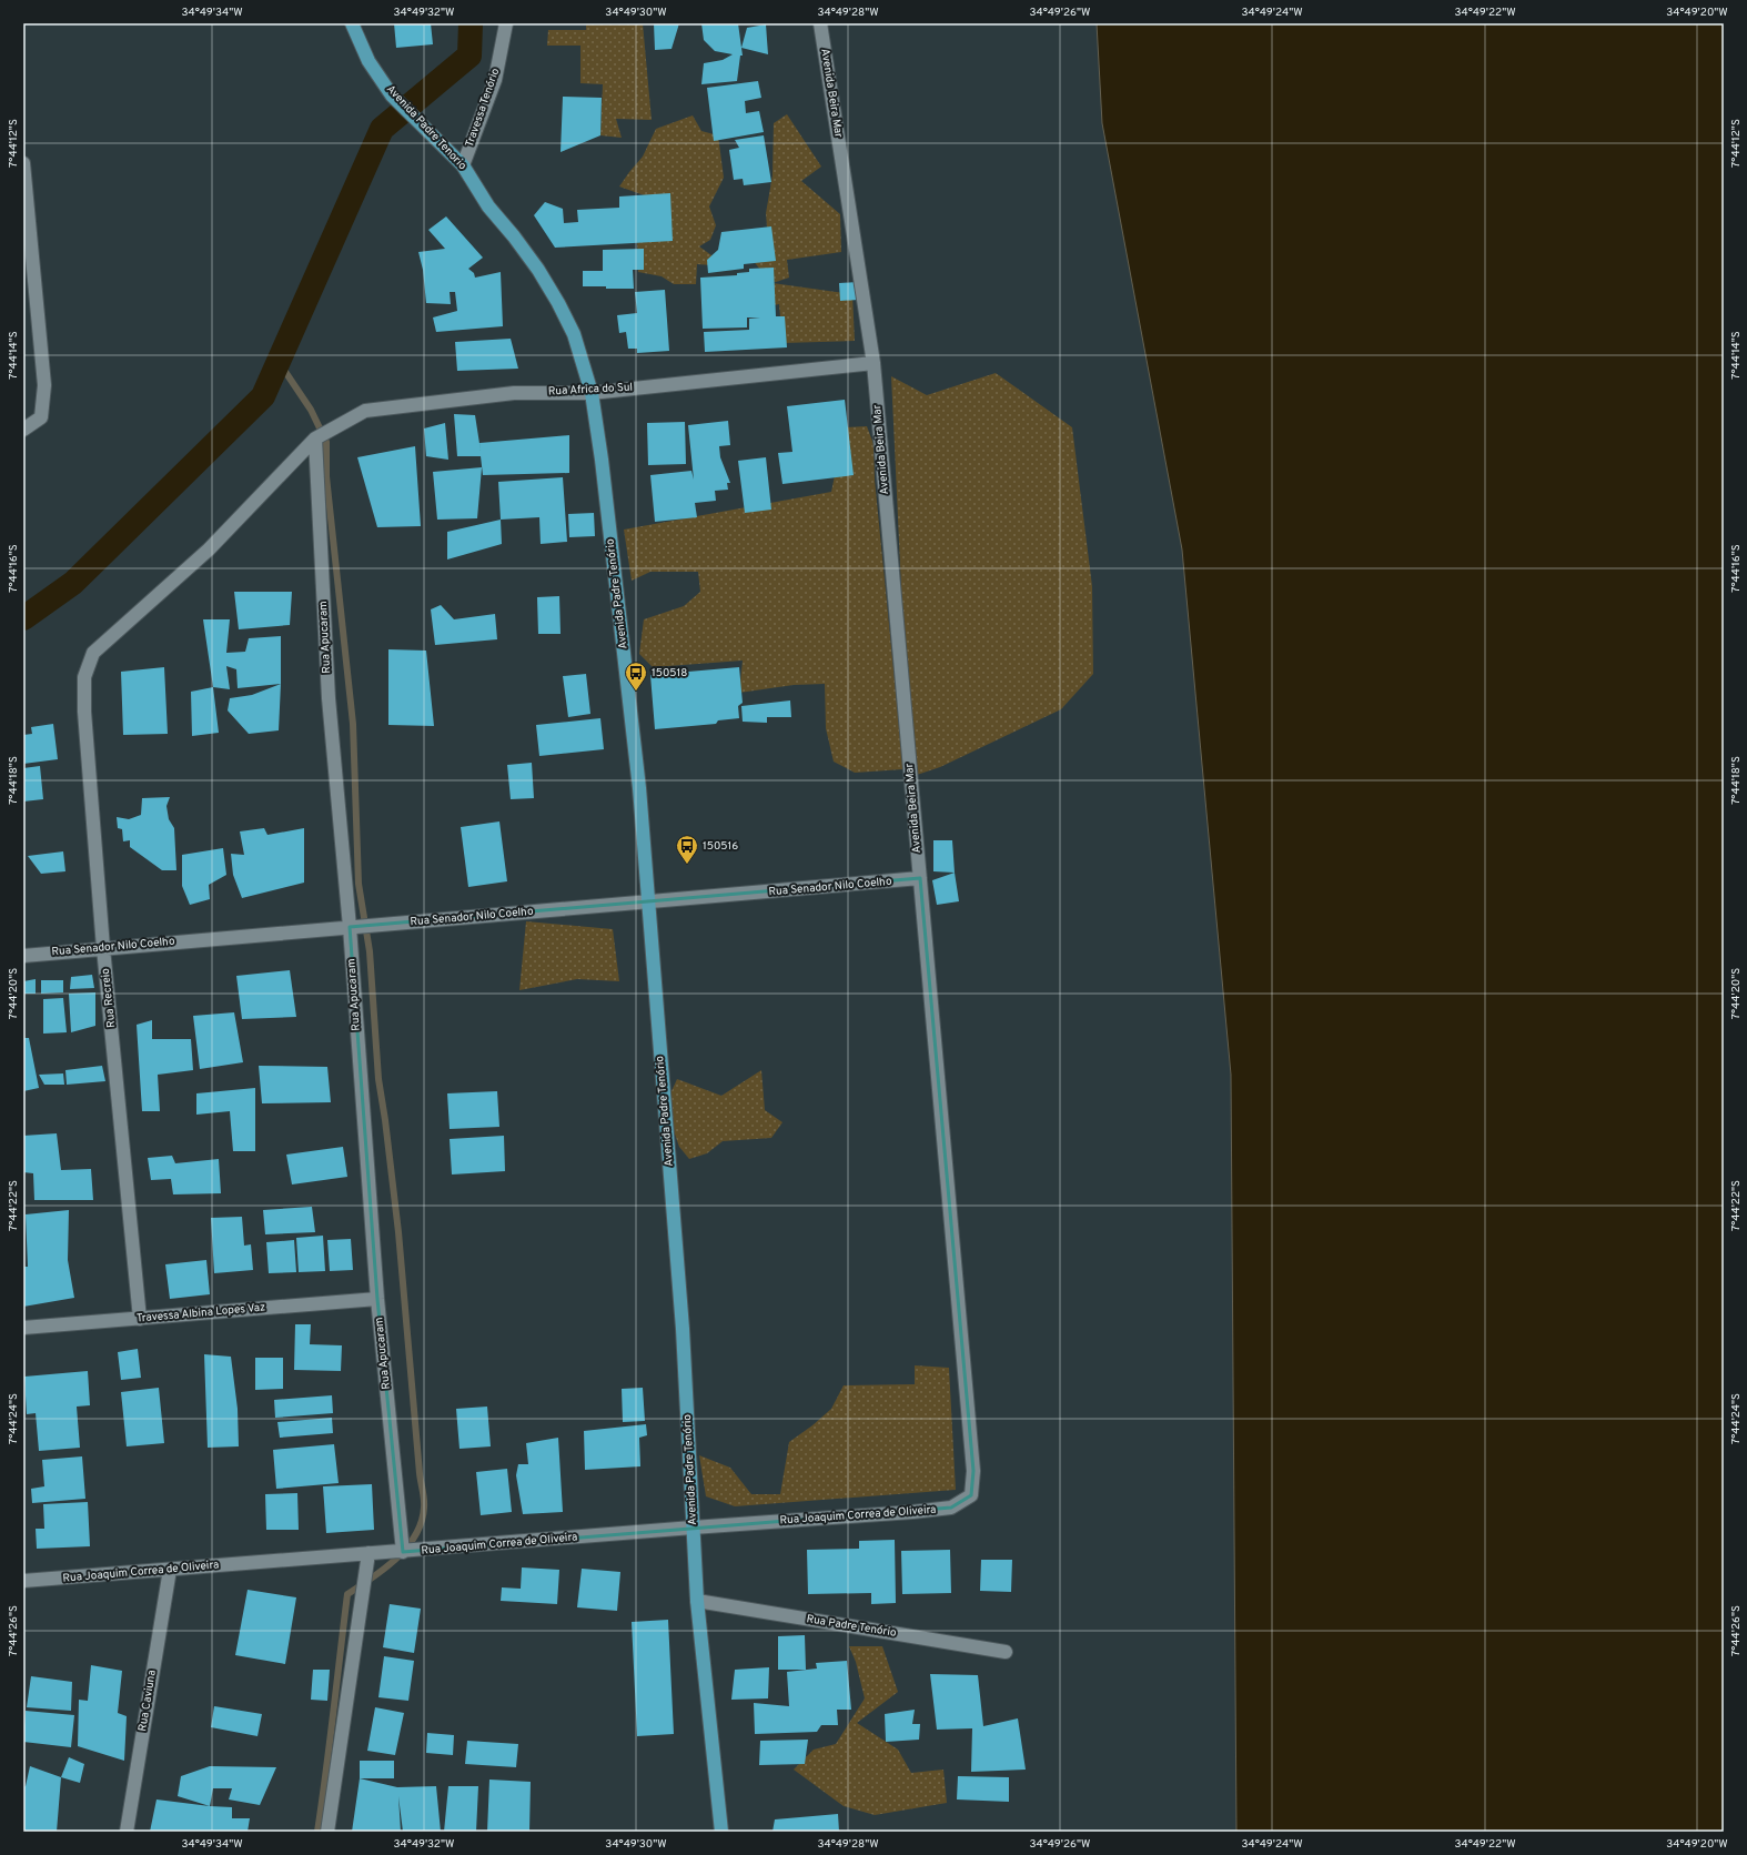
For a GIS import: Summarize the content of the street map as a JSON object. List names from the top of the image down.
{
  "streets": {
    "main road": ["Avenida Padre Tenorio", "Avenida Padre Tenório"],
    "street": [
      "Avenida Beira Mar",
      "Travessa Tenório",
      "Rua Africa do Sul",
      "Rua Apucaram",
      "Rua Senador Nilo Coelho",
      "Rua Recreio",
      "Travessa Albina Lopes Vaz",
      "Rua Joaquim Correa de Oliveira",
      "Rua Padre Tenório",
      "Rua Caviuna"
    ]
  },
  "crossings": [
    ["Avenida Beira Mar", "Rua Africa do Sul"],
    ["Avenida Beira Mar", "Rua Senador Nilo Coelho"],
    ["Avenida Beira Mar", "Rua Joaquim Correa de Oliveira"],
    ["Travessa Tenório", "Avenida Padre Tenorio"],
    ["Avenida Padre Tenorio", "Rua Africa do Sul"],
    ["Avenida Padre Tenorio", "Avenida Padre Tenório"],
    ["Rua Africa do Sul", "Avenida Padre Tenório"],
    ["Rua Africa do Sul", "Rua Apucaram"],
    ["Rua Africa do Sul", "Rua Recreio"],
    ["Avenida Padre Tenório", "Rua Senador Nilo Coelho"],
    ["Avenida Padre Tenório", "Rua Joaquim Correa de Oliveira"],
    ["Avenida Padre Tenório", "Rua Padre Tenório"],
    ["Rua Apucaram", "Rua Senador Nilo Coelho"],
    ["Rua Apucaram", "Travessa Albina Lopes Vaz"],
    ["Rua Apucaram", "Rua Joaquim Correa de Oliveira"],
    ["Rua Senador Nilo Coelho", "Rua Recreio"],
    ["Rua Recreio", "Travessa Albina Lopes Vaz"],
    ["Rua Joaquim Correa de Oliveira", "Rua Caviuna"]
  ],
  "places": {
    "bus stop": ["150518", "150516"]
  },
  "coordinates": [
    "34°49'34\"W",
    "34°49'32\"W",
    "34°49'30\"W",
    "34°49'28\"W",
    "34°49'26\"W",
    "34°49'24\"W",
    "34°49'22\"W",
    "34°49'20\"W",
    "7°44'12\"S",
    "7°44'14\"S",
    "7°44'16\"S",
    "7°44'18\"S",
    "7°44'20\"S",
    "7°44'22\"S",
    "7°44'24\"S",
    "7°44'26\"S"
  ]
}
